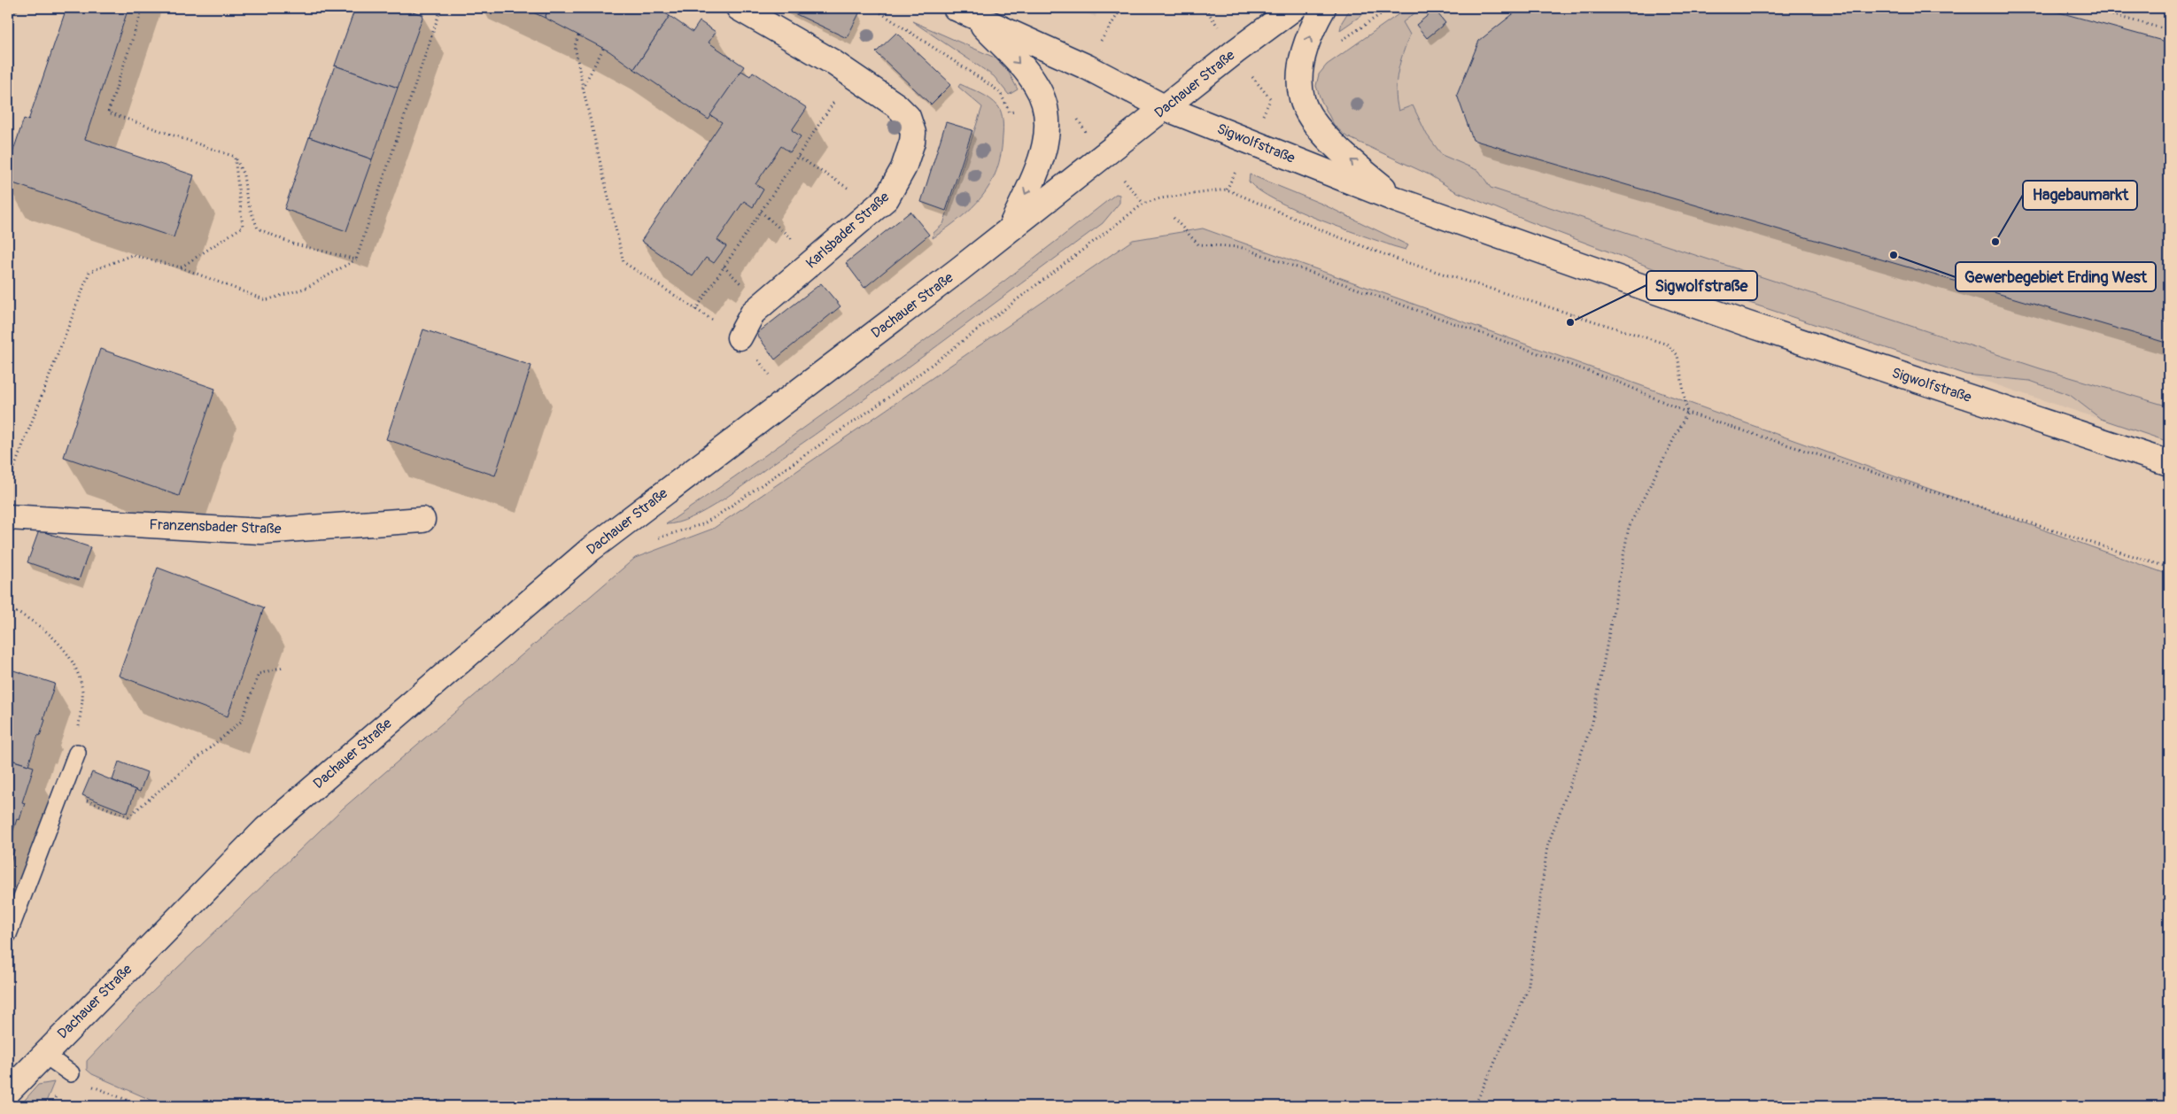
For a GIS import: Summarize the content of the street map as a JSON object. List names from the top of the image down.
{
  "streets": {
    "street": [
      "Dachauer Straße",
      "Sigwolfstraße",
      "Karlsbader Straße",
      "Franzensbader Straße"
    ]
  },
  "crossings": [
    ["Dachauer Straße", "Sigwolfstraße"]
  ],
  "places": ["Hagebaumarkt", "Gewerbegebiet Erding West", "Sigwolfstraße"]
}
